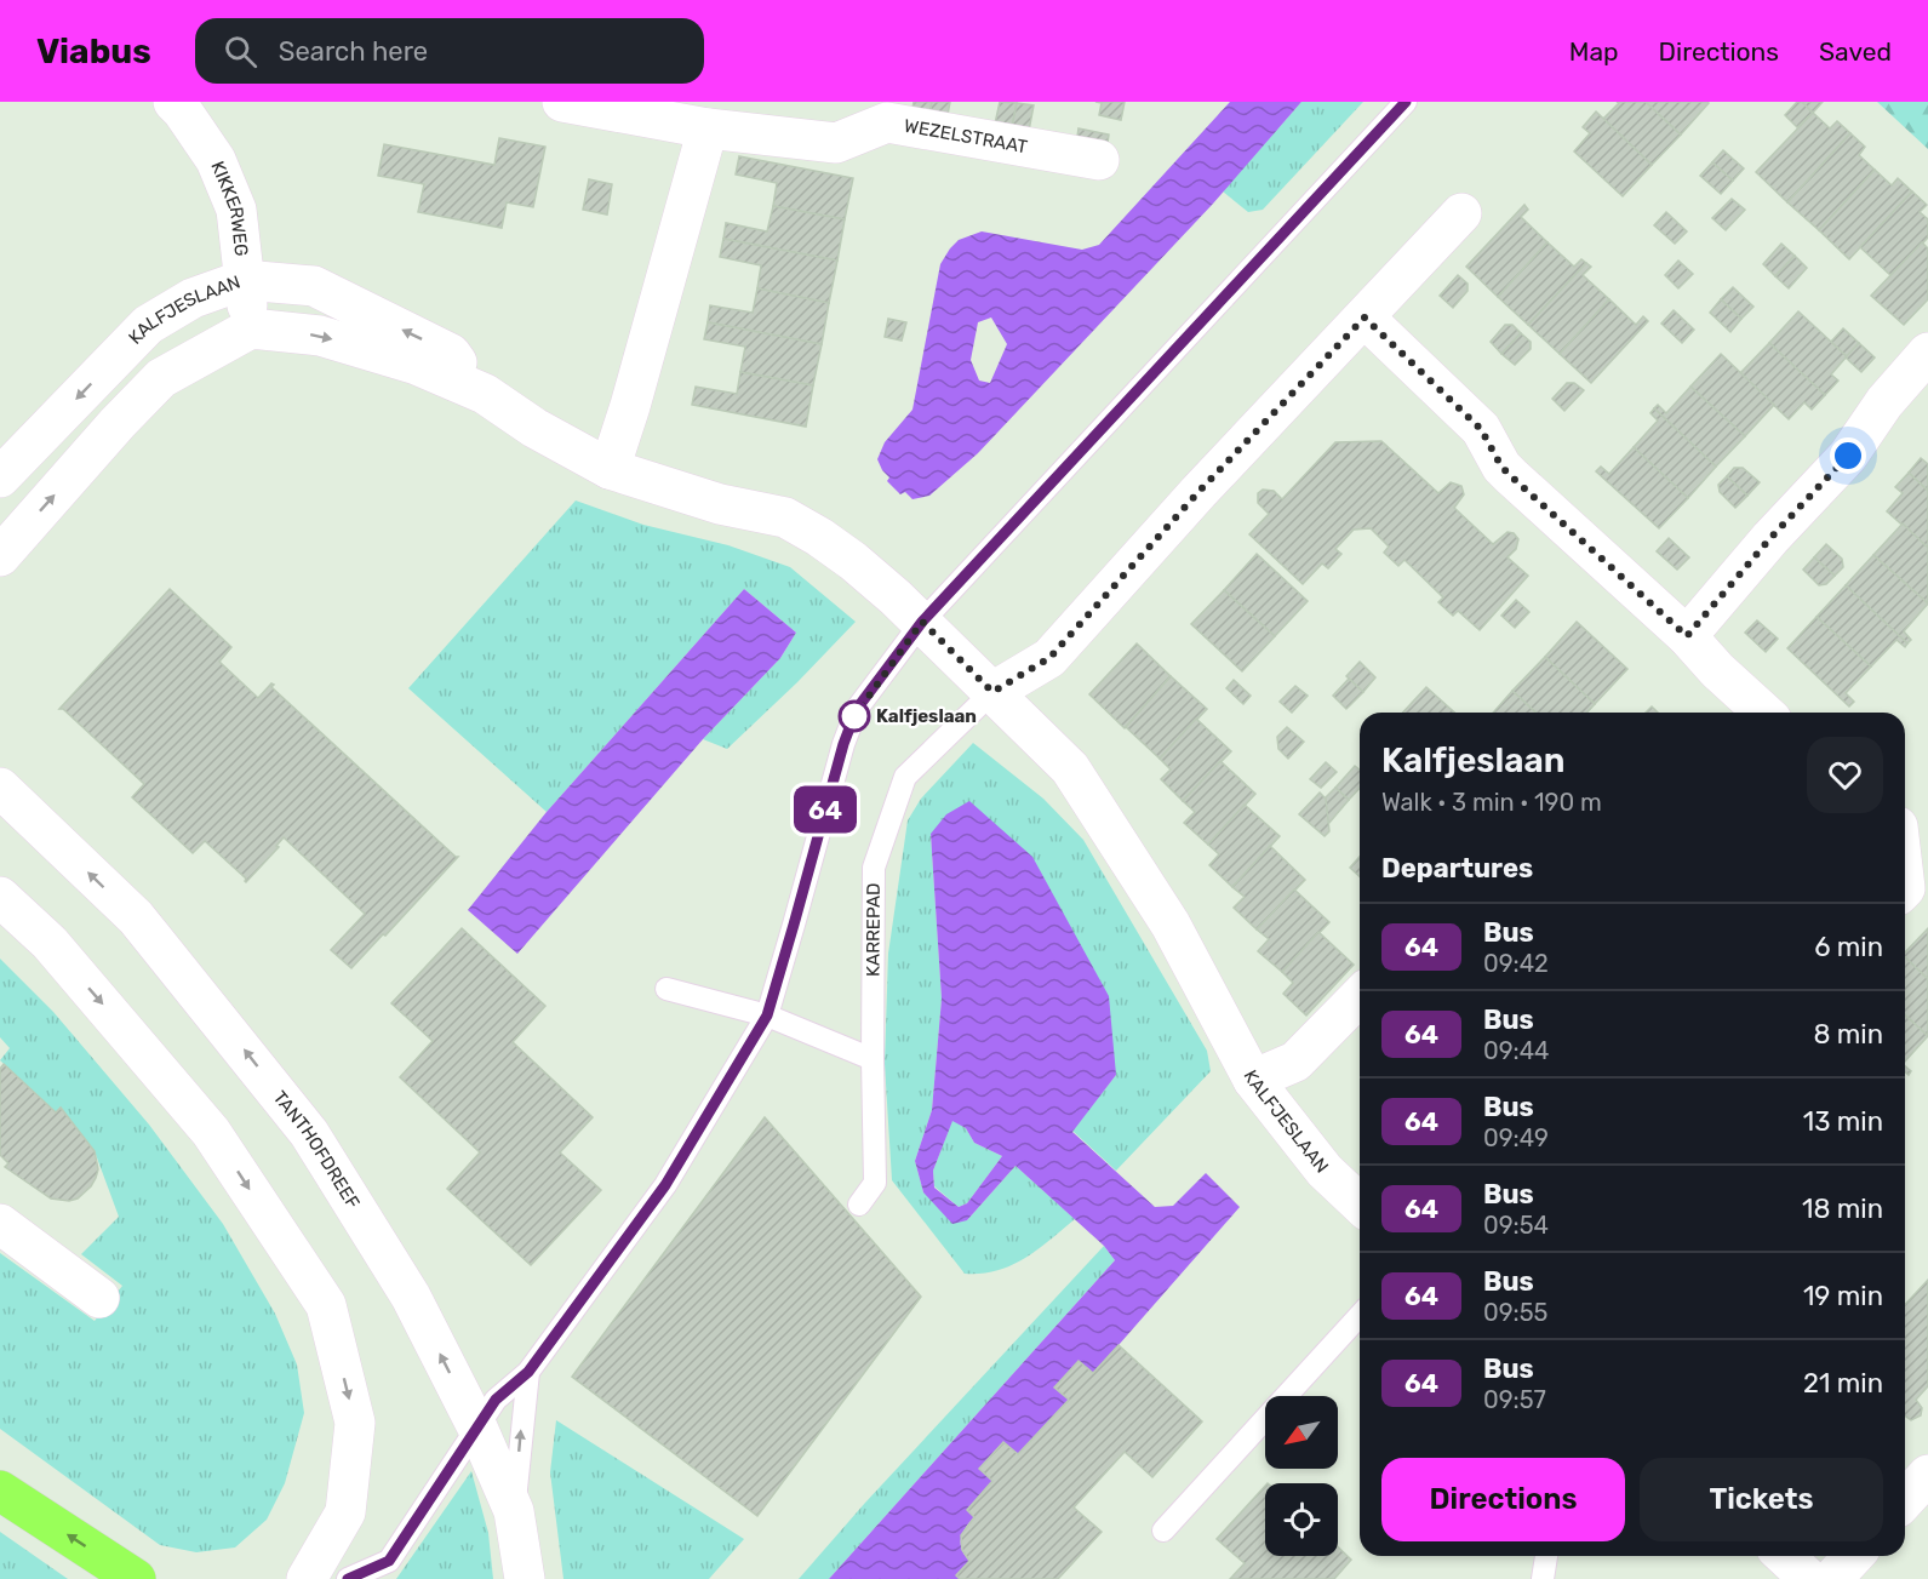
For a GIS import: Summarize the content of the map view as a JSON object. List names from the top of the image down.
{
  "streets": {
    "street": [
      "WEZELSTRAAT",
      "KIKKERWEG",
      "KALFJESLAAN",
      "TANTHOFDREEF"
    ],
    "lane": ["KARREPAD"]
  },
  "crossings": [
    ["KIKKERWEG", "KALFJESLAAN"],
    ["KALFJESLAAN", "KARREPAD"]
  ],
  "one_way": ["TANTHOFDREEF"],
  "places": ["Kalfjeslaan"],
  "lines": ["bus line 64"],
  "north": "bottom left",
  "page": {
    "header": "Viabus",
    "search": "Search here",
    "nav": ["Map", "Directions", "Saved"],
    "on_map": "64",
    "heading": [
      ["Kalfjeslaan", "Walk · 3 min · 190 m"],
      "Departures"
    ],
    "list": [
      {
        "mark": "64",
        "name": "Bus",
        "note": "09:42",
        "value": "6 min"
      },
      {
        "mark": "64",
        "name": "Bus",
        "note": "09:44",
        "value": "8 min"
      },
      {
        "mark": "64",
        "name": "Bus",
        "note": "09:49",
        "value": "13 min"
      },
      {
        "mark": "64",
        "name": "Bus",
        "note": "09:54",
        "value": "18 min"
      },
      {
        "mark": "64",
        "name": "Bus",
        "note": "09:55",
        "value": "19 min"
      },
      {
        "mark": "64",
        "name": "Bus",
        "note": "09:57",
        "value": "21 min"
      }
    ],
    "buttons": ["Directions", "Tickets"]
  }
}
